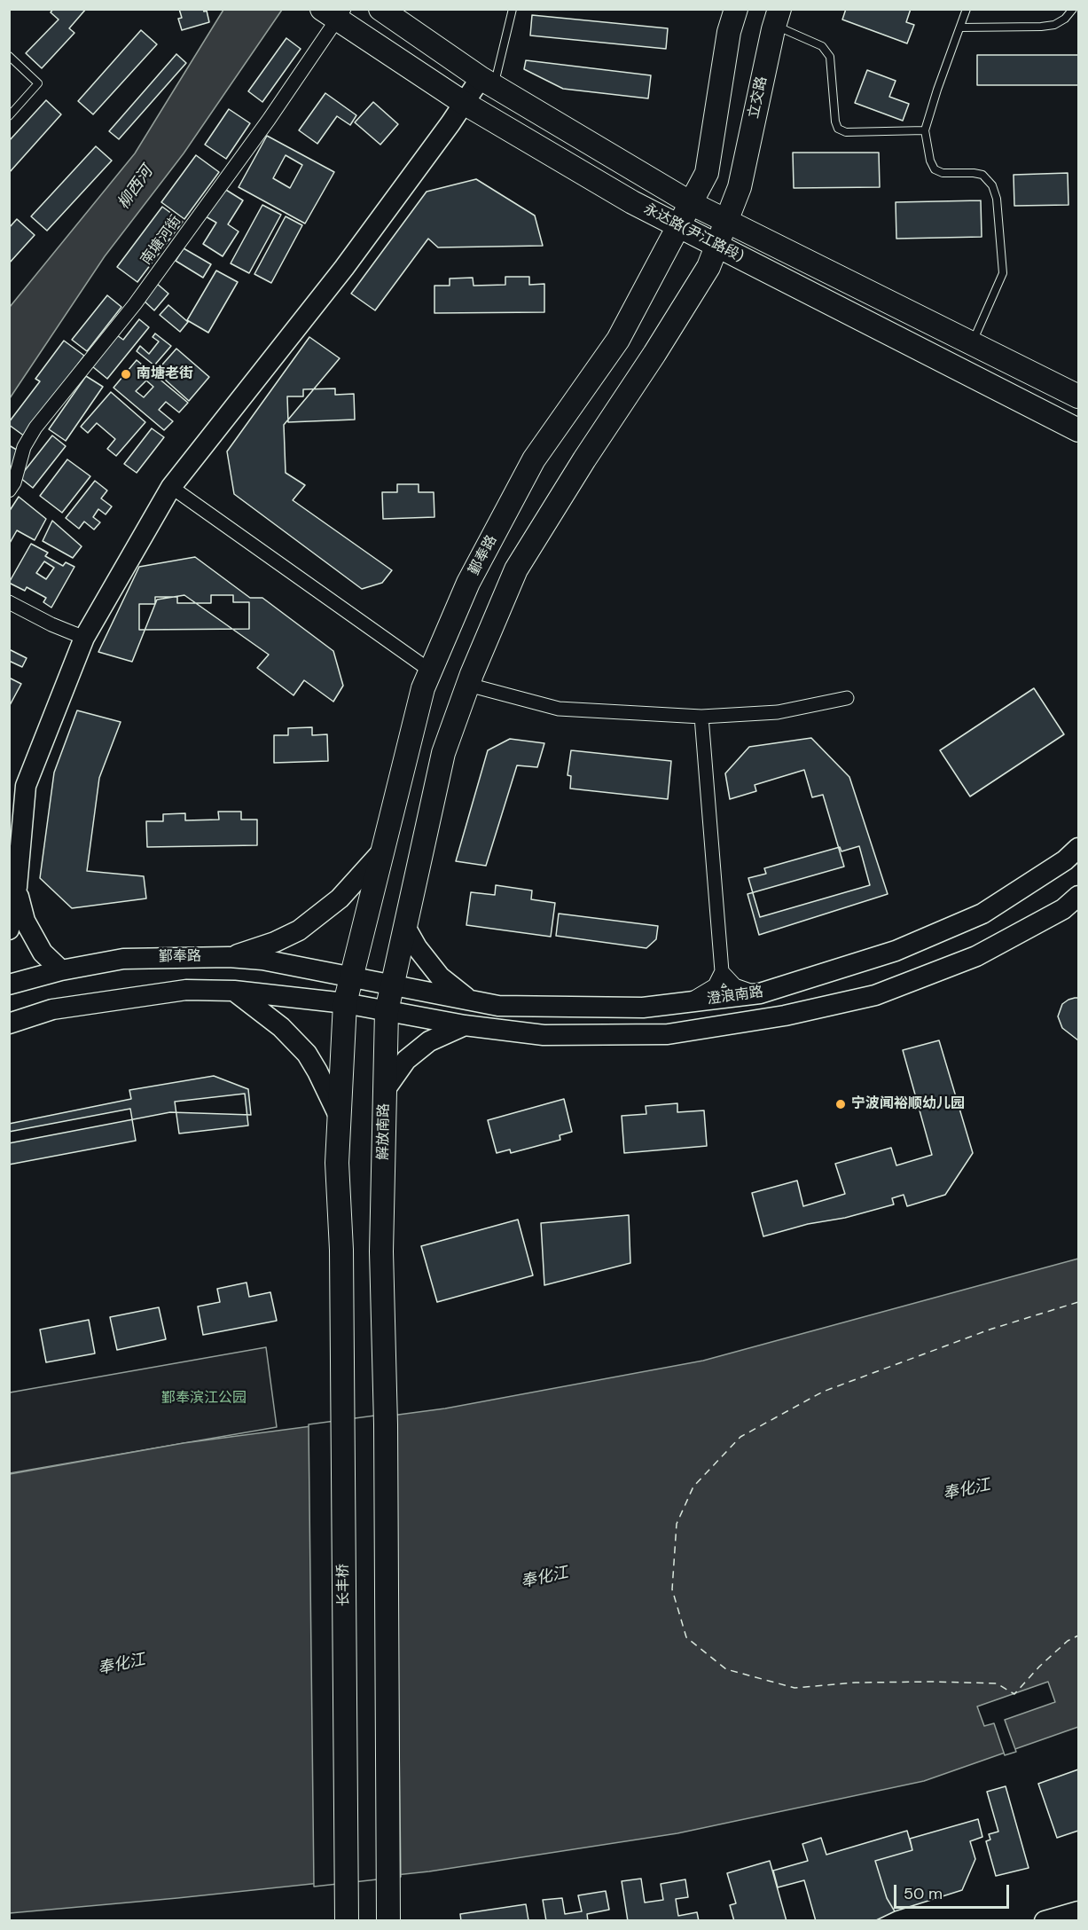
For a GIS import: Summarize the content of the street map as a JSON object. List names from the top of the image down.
{
  "streets": {
    "main road": [
      "立交路",
      "永达路(尹江路段)",
      "鄞奉路",
      "澄浪南路",
      "解放南路",
      "长丰桥"
    ],
    "street": ["南塘河街"]
  },
  "crossings": [
    ["立交路", "永达路(尹江路段)"],
    ["永达路(尹江路段)", "南塘河街"],
    ["永达路(尹江路段)", "鄞奉路"],
    ["鄞奉路", "澄浪南路"],
    ["鄞奉路", "长丰桥"],
    ["澄浪南路", "解放南路"]
  ],
  "water": ["柳西河", "奉化江"],
  "parks": ["鄞奉滨江公园"],
  "places": ["南塘老街", "宁波闻裕顺幼儿园"],
  "scale_bar": "50 m"
}
